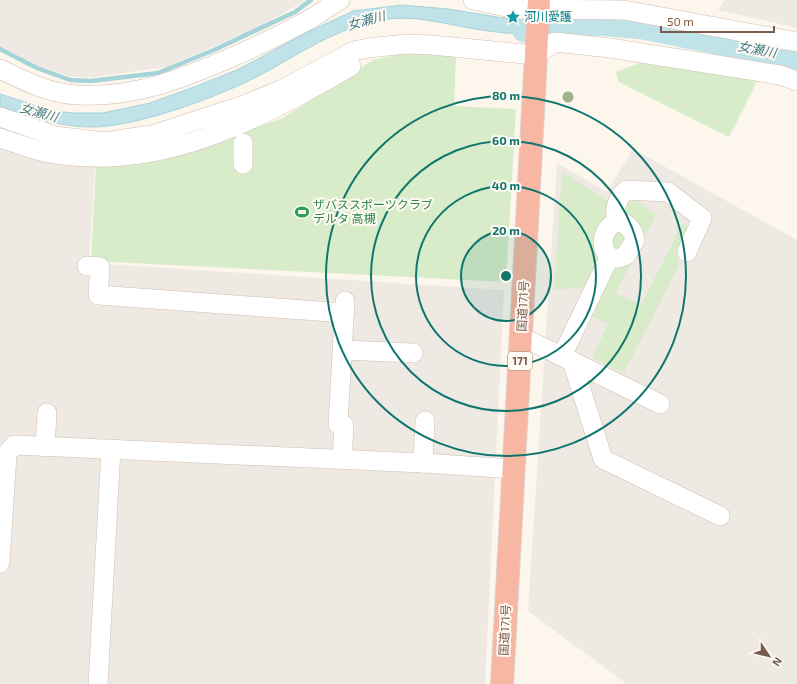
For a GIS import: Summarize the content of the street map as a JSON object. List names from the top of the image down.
{
  "streets": {
    "highway": ["国道171号", "171"]
  },
  "water": ["女瀬川"],
  "places": {
    "place": ["河川愛護"],
    "sports": ["ザバススポーツクラブ デルタ 高槻"]
  },
  "scale_bar": "50 m",
  "north": "bottom right",
  "rings": [
    "80 m",
    "60 m",
    "40 m",
    "20 m"
  ]
}
